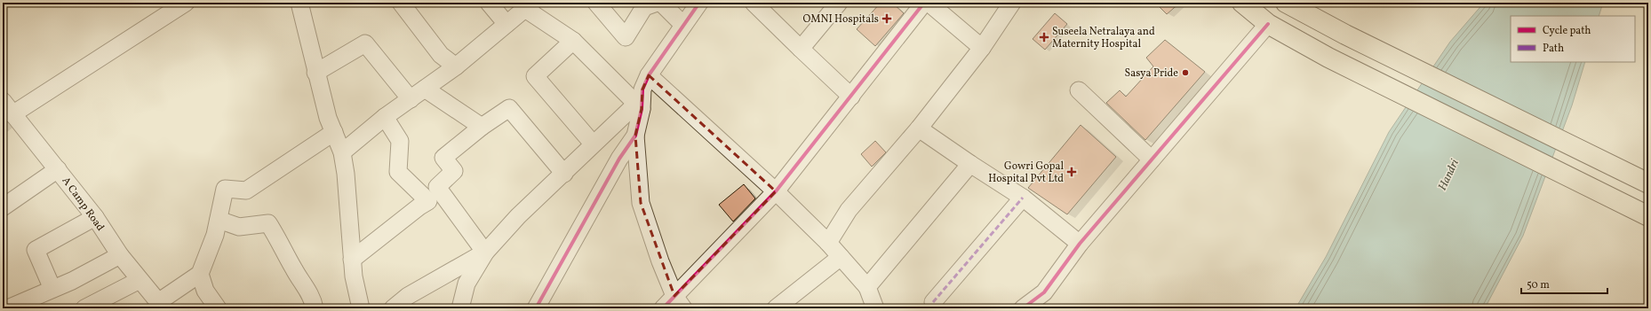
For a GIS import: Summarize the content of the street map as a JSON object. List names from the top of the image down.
{
  "streets": {
    "street": ["A Camp Road"]
  },
  "water": ["Handri"],
  "places": {
    "health": ["OMNI Hospitals", "Suseela Netralaya and Maternity Hospital", "Gowri Gopal Hospital Pvt Ltd"],
    "other": ["Sasya Pride"]
  },
  "legend": ["Cycle path", "Path"],
  "scale_bar": "50 m"
}
